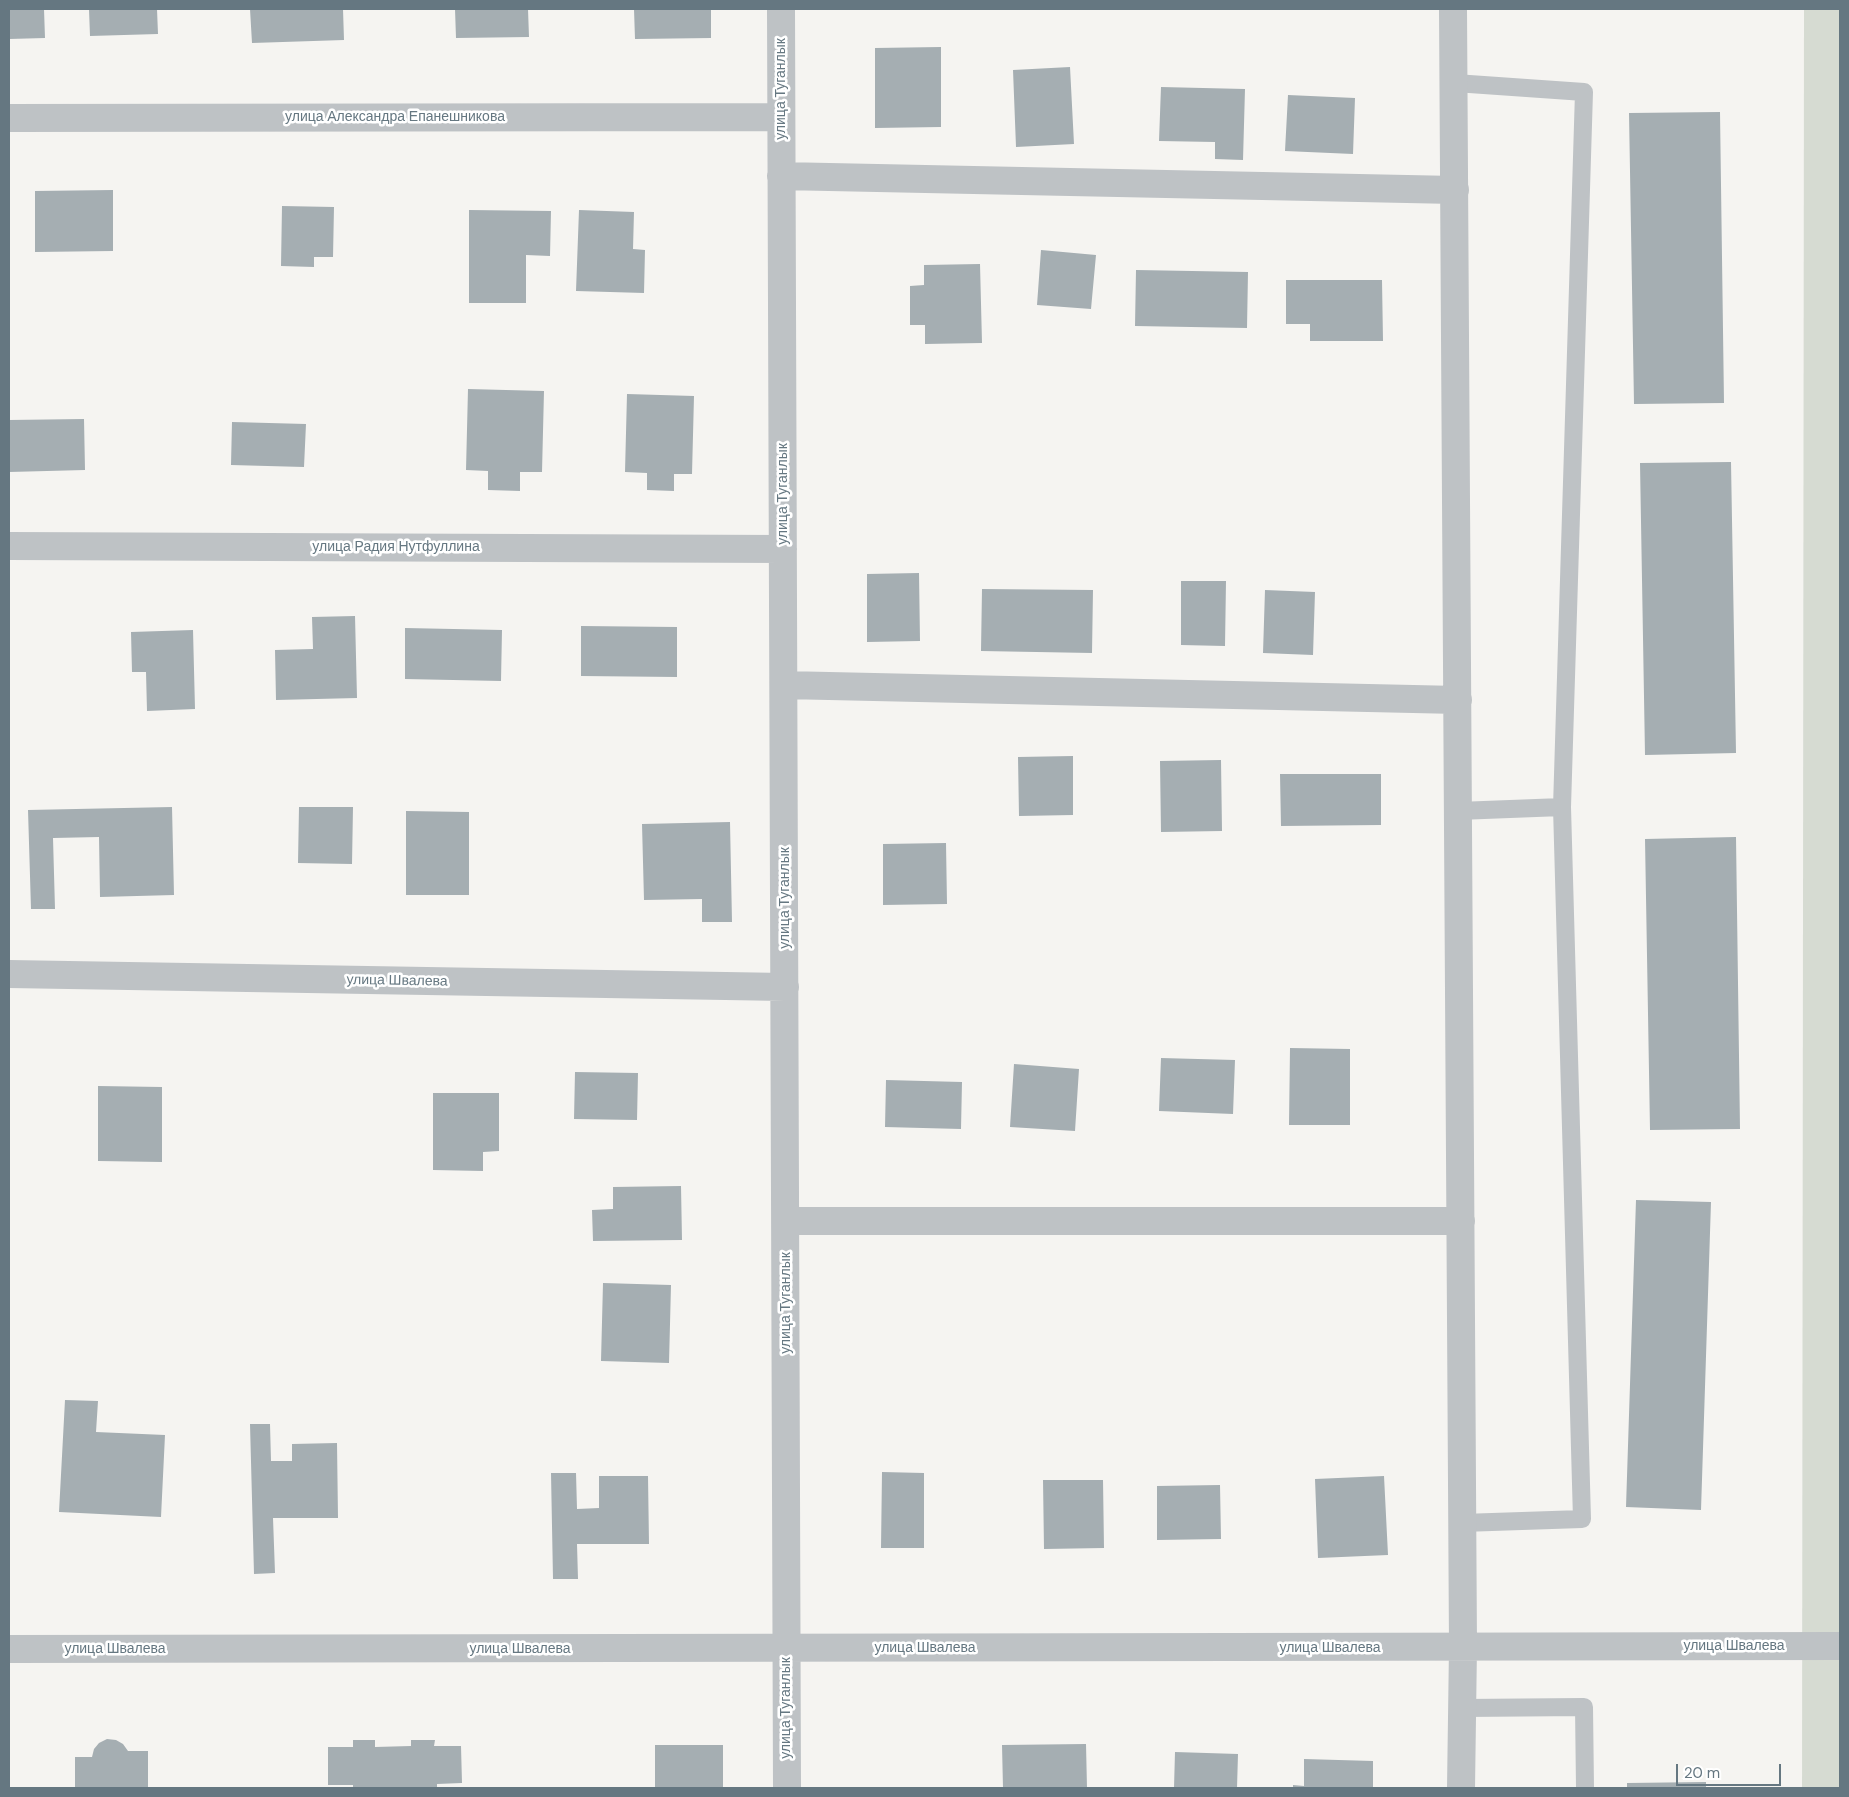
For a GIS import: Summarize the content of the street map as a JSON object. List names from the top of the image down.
{
  "streets": {
    "street": [
      "улица Туганлык",
      "улица Александра Епанешникова",
      "улица Радия Нутфуллина",
      "улица Швалева"
    ]
  },
  "crossings": [
    ["улица Туганлык", "улица Александра Епанешникова"],
    ["улица Туганлык", "улица Радия Нутфуллина"],
    ["улица Туганлык", "улица Швалева"]
  ],
  "scale_bar": "20 m"
}
